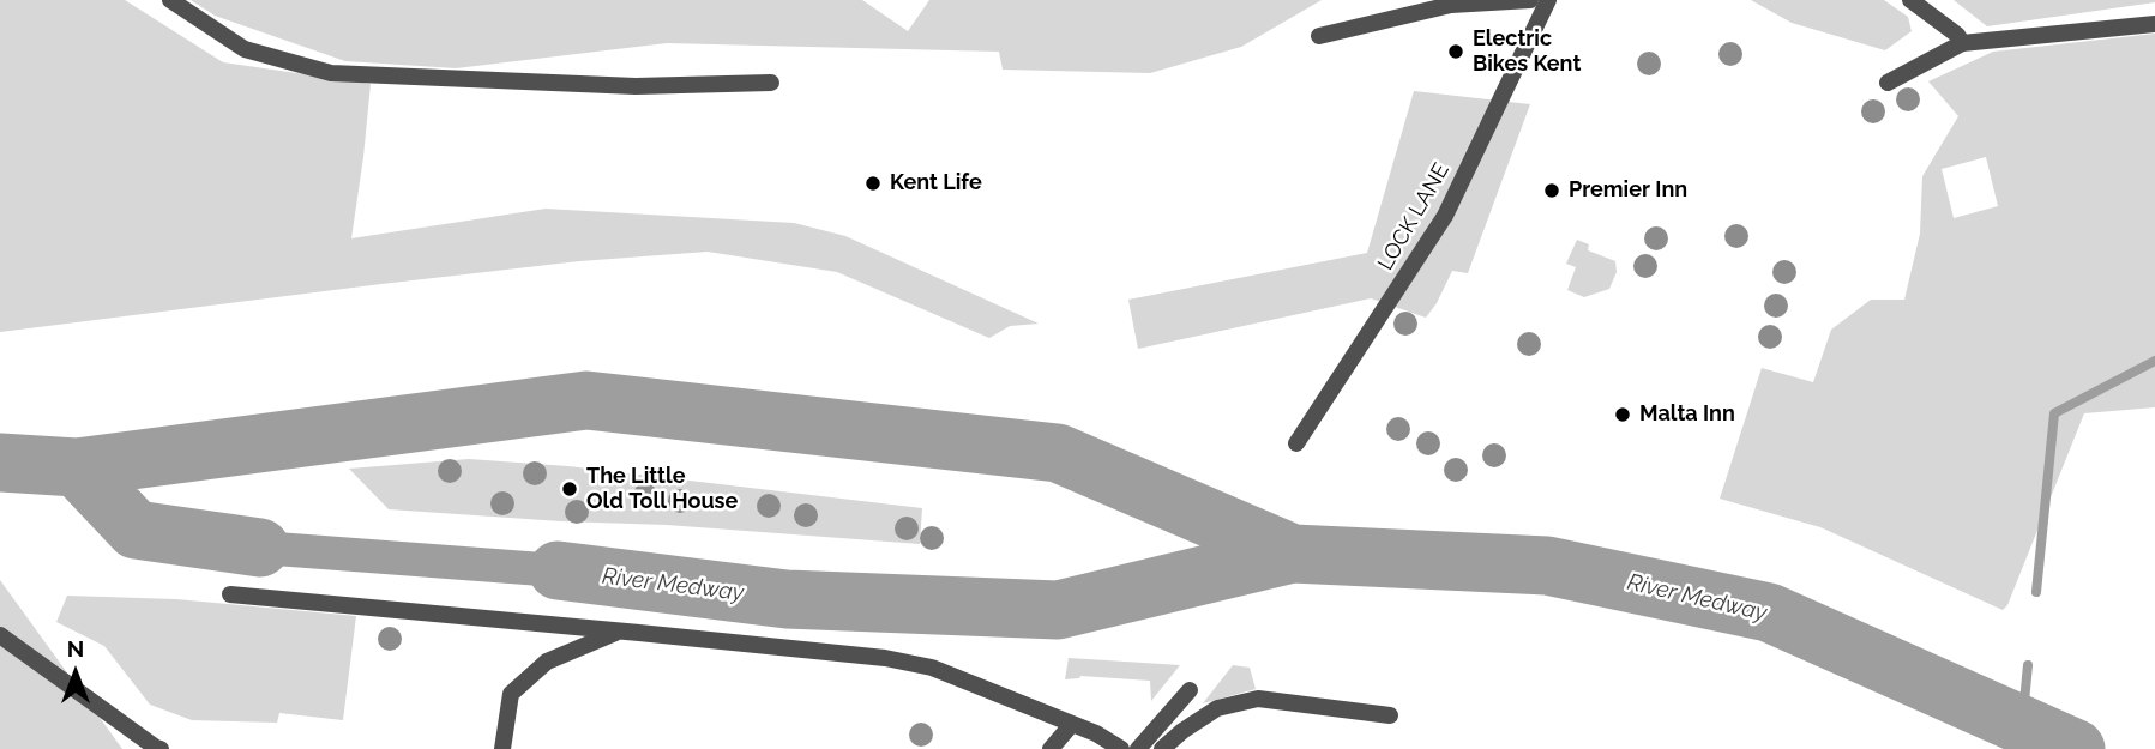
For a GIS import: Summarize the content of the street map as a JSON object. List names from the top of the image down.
{
  "streets": {
    "street": ["LOCK LANE"]
  },
  "water": ["River Medway"],
  "places": [
    "Electric Bikes Kent",
    "Kent Life",
    "Premier Inn",
    "Malta Inn",
    "The Little Old Toll House"
  ],
  "north": "top"
}
